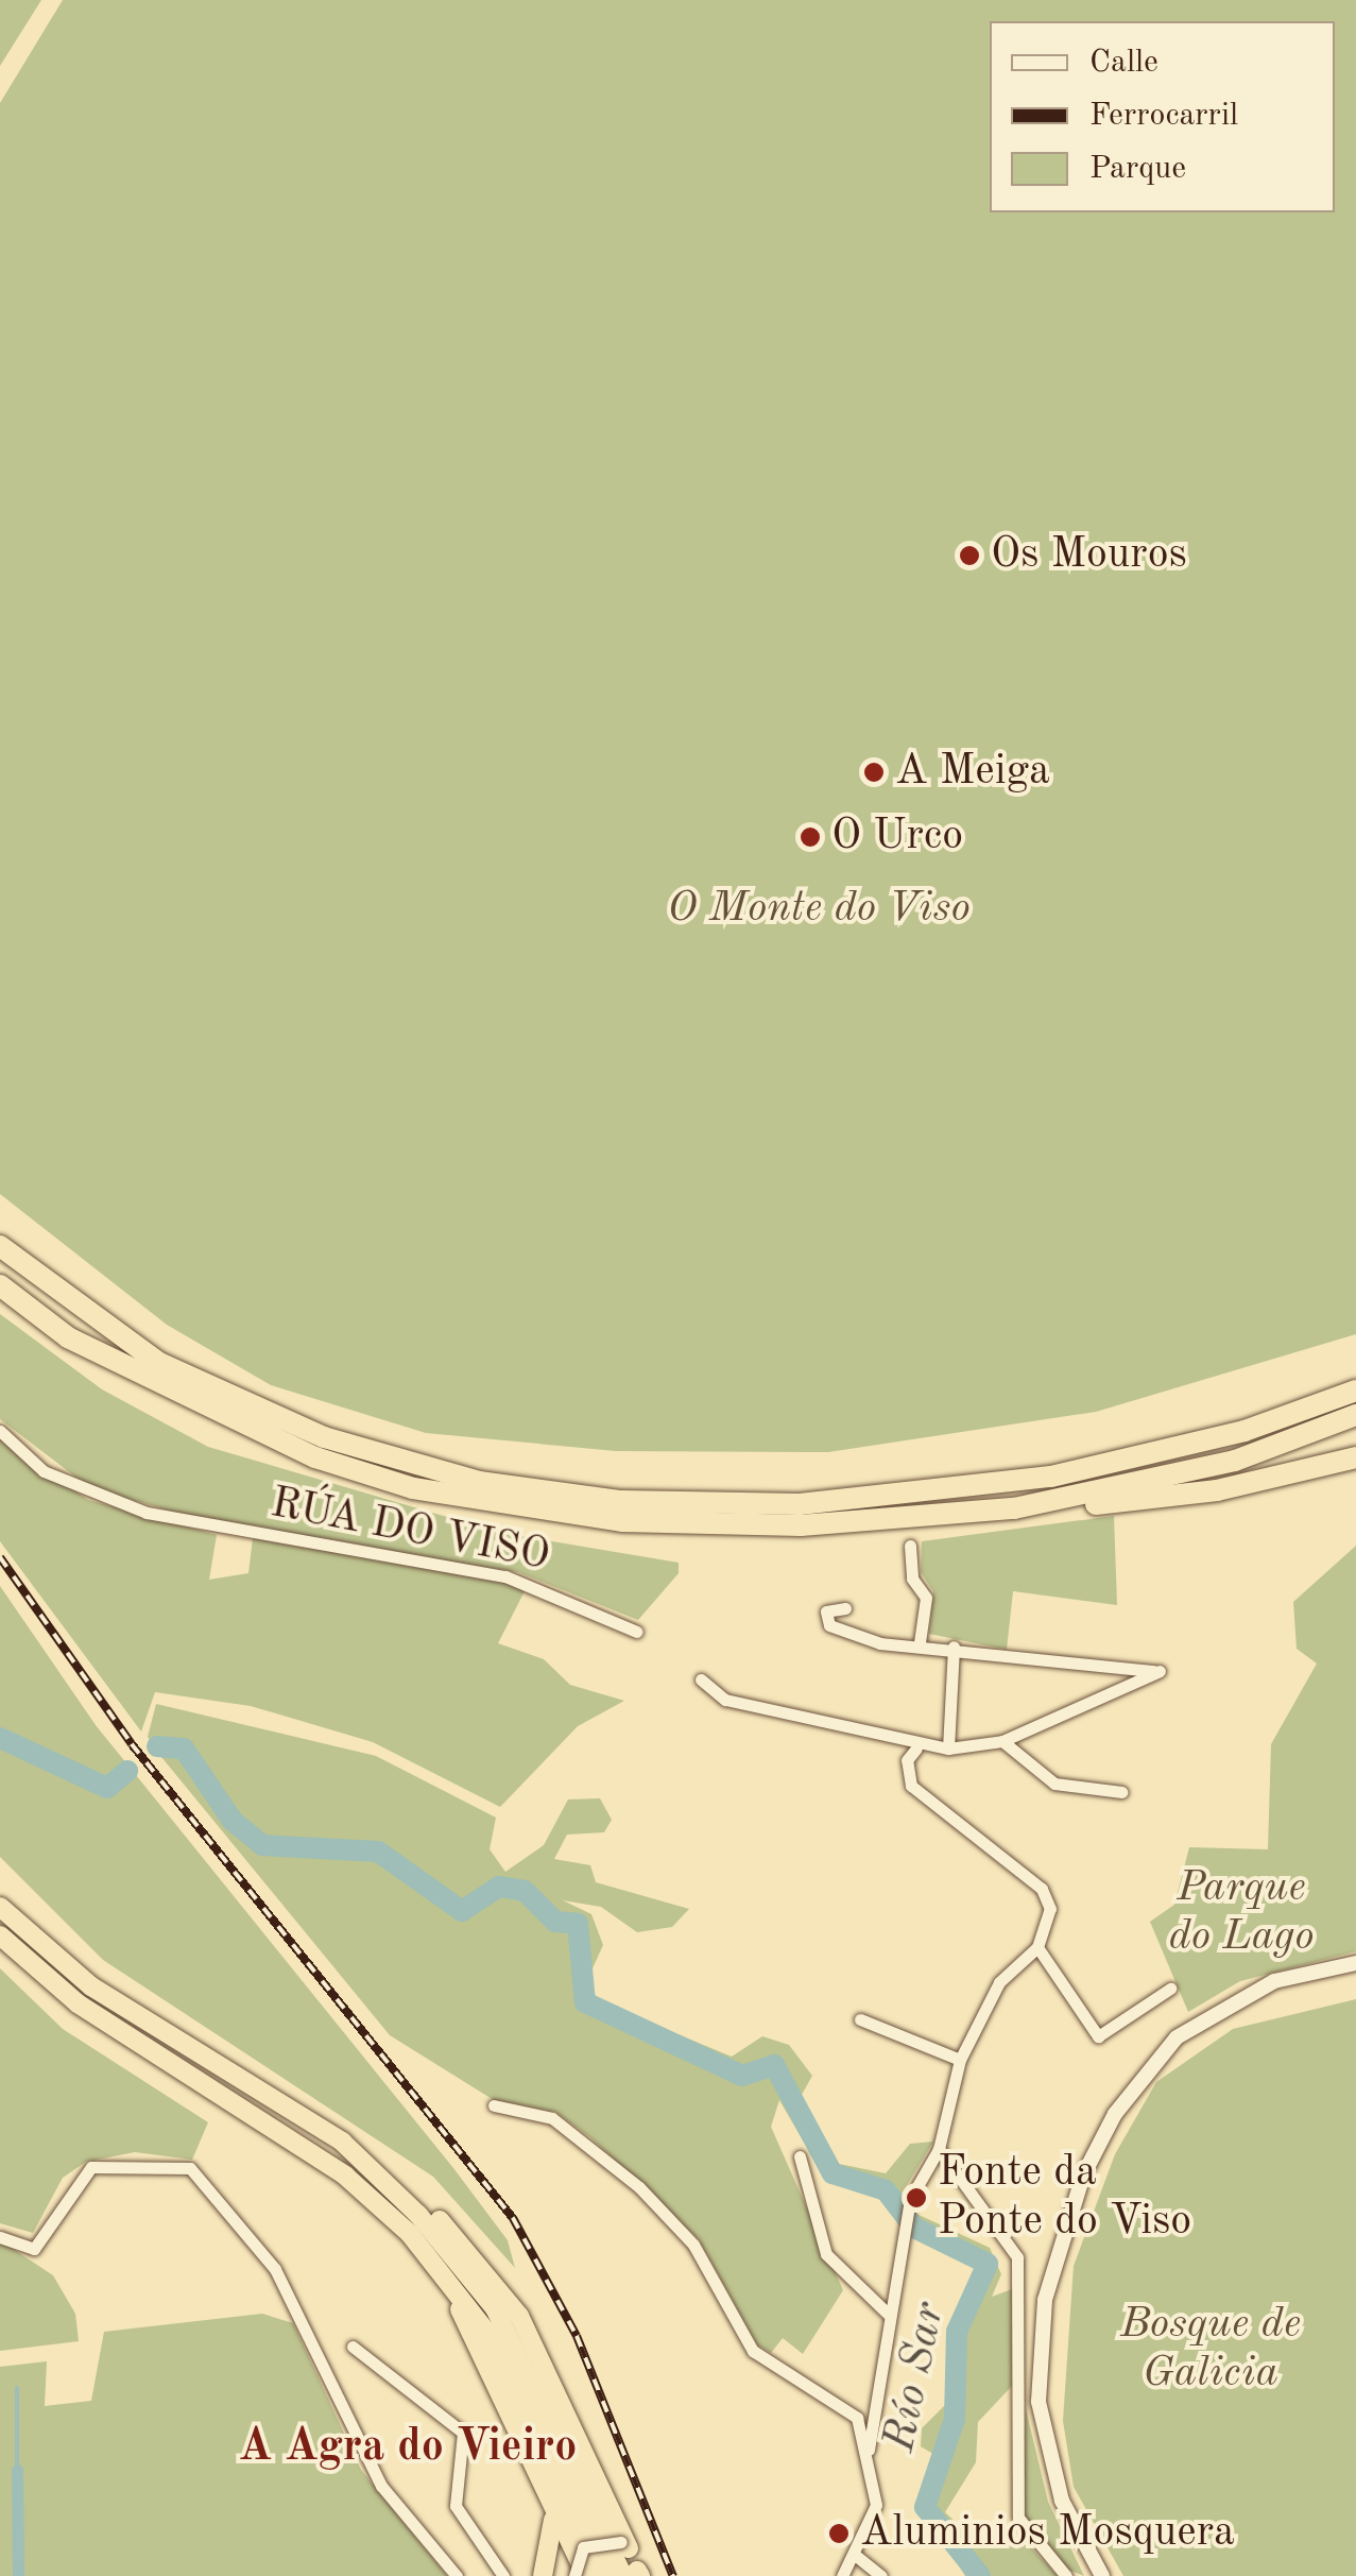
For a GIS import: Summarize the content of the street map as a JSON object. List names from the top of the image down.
{
  "streets": {
    "street": ["RÚA DO VISO"]
  },
  "districts": ["A Agra do Vieiro"],
  "water": ["Río Sar"],
  "parks": ["O Monte do Viso", "Parque do Lago", "Bosque de Galicia"],
  "places": [
    "Os Mouros",
    "A Meiga",
    "O Urco",
    "Fonte da Ponte do Viso",
    "Aluminios Mosquera"
  ],
  "legend": ["Calle", "Ferrocarril", "Parque"]
}
